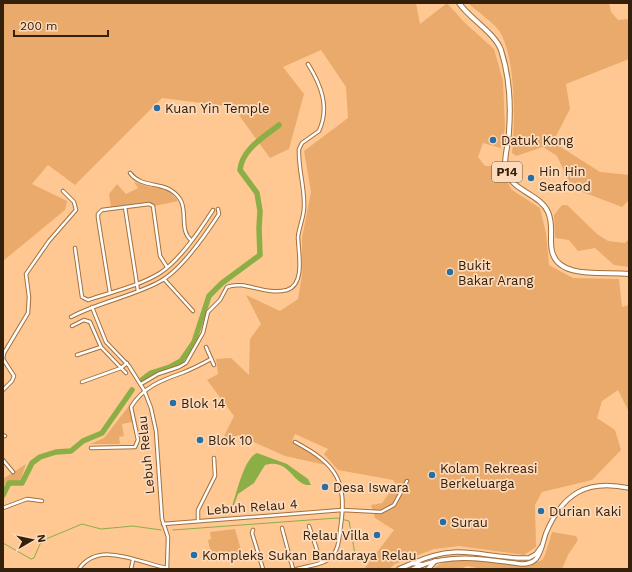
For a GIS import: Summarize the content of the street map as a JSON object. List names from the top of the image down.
{
  "streets": {
    "main road": ["P14"],
    "street": ["Lebuh Relau", "Lebuh Relau 4"]
  },
  "crossings": [
    ["Lebuh Relau", "Lebuh Relau 4"]
  ],
  "places": [
    "Kuan Yin Temple",
    "Datuk Kong",
    "Hin Hin Seafood",
    "Bukit Bakar Arang",
    "Blok 14",
    "Blok 10",
    "Kolam Rekreasi Berkeluarga",
    "Desa Iswara",
    "Durian Kaki",
    "Surau",
    "Relau Villa",
    "Kompleks Sukan Bandaraya Relau"
  ],
  "scale_bar": "200 m",
  "north": "right"
}
